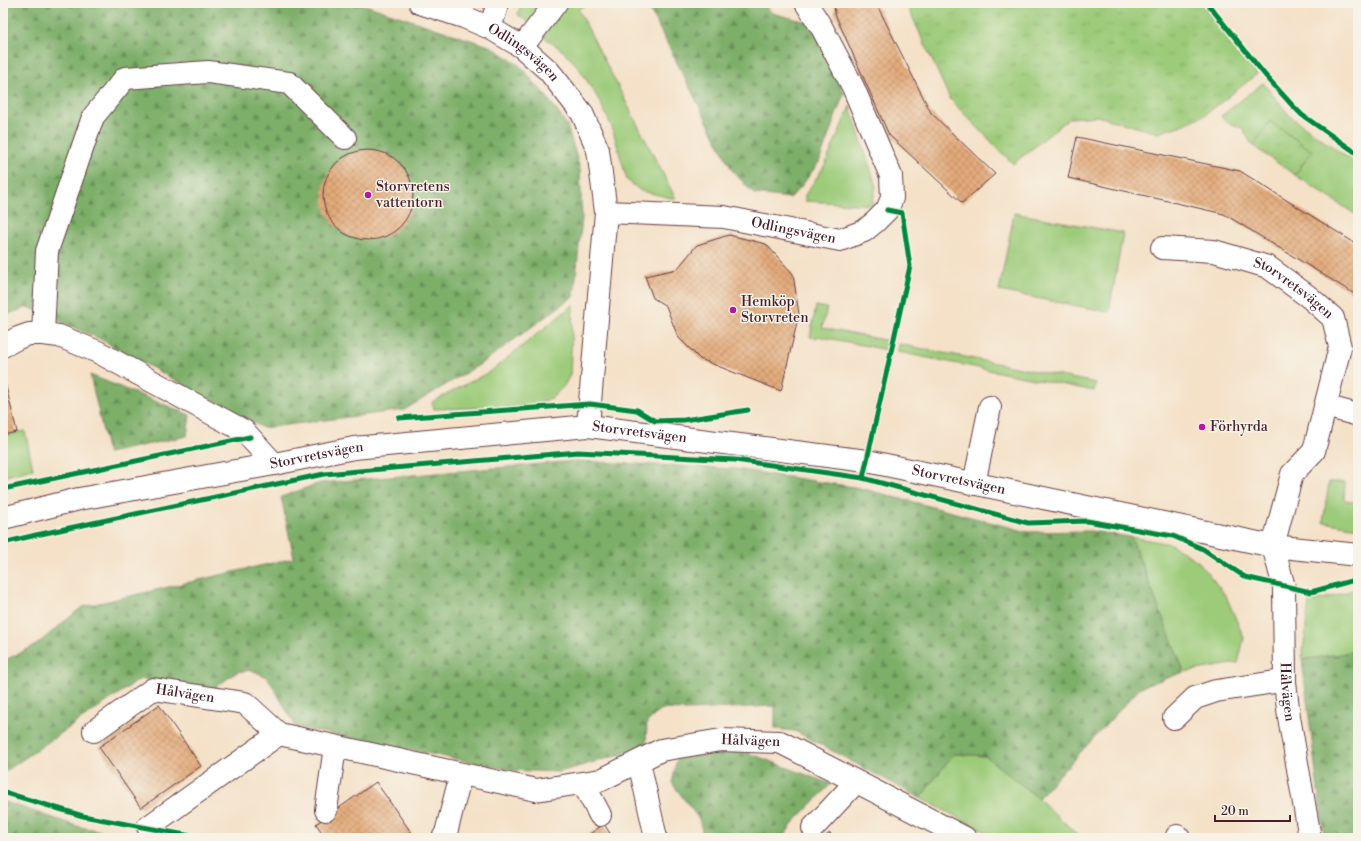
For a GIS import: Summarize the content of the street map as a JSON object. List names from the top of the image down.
{
  "streets": {
    "street": ["Odlingsvägen", "Storvretsvägen", "Hålvägen"]
  },
  "crossings": [
    ["Odlingsvägen", "Storvretsvägen"],
    ["Storvretsvägen", "Hålvägen"]
  ],
  "places": ["Storvretens vattentorn", "Hemköp Storvreten", "Förhyrda"],
  "scale_bar": "20 m"
}
